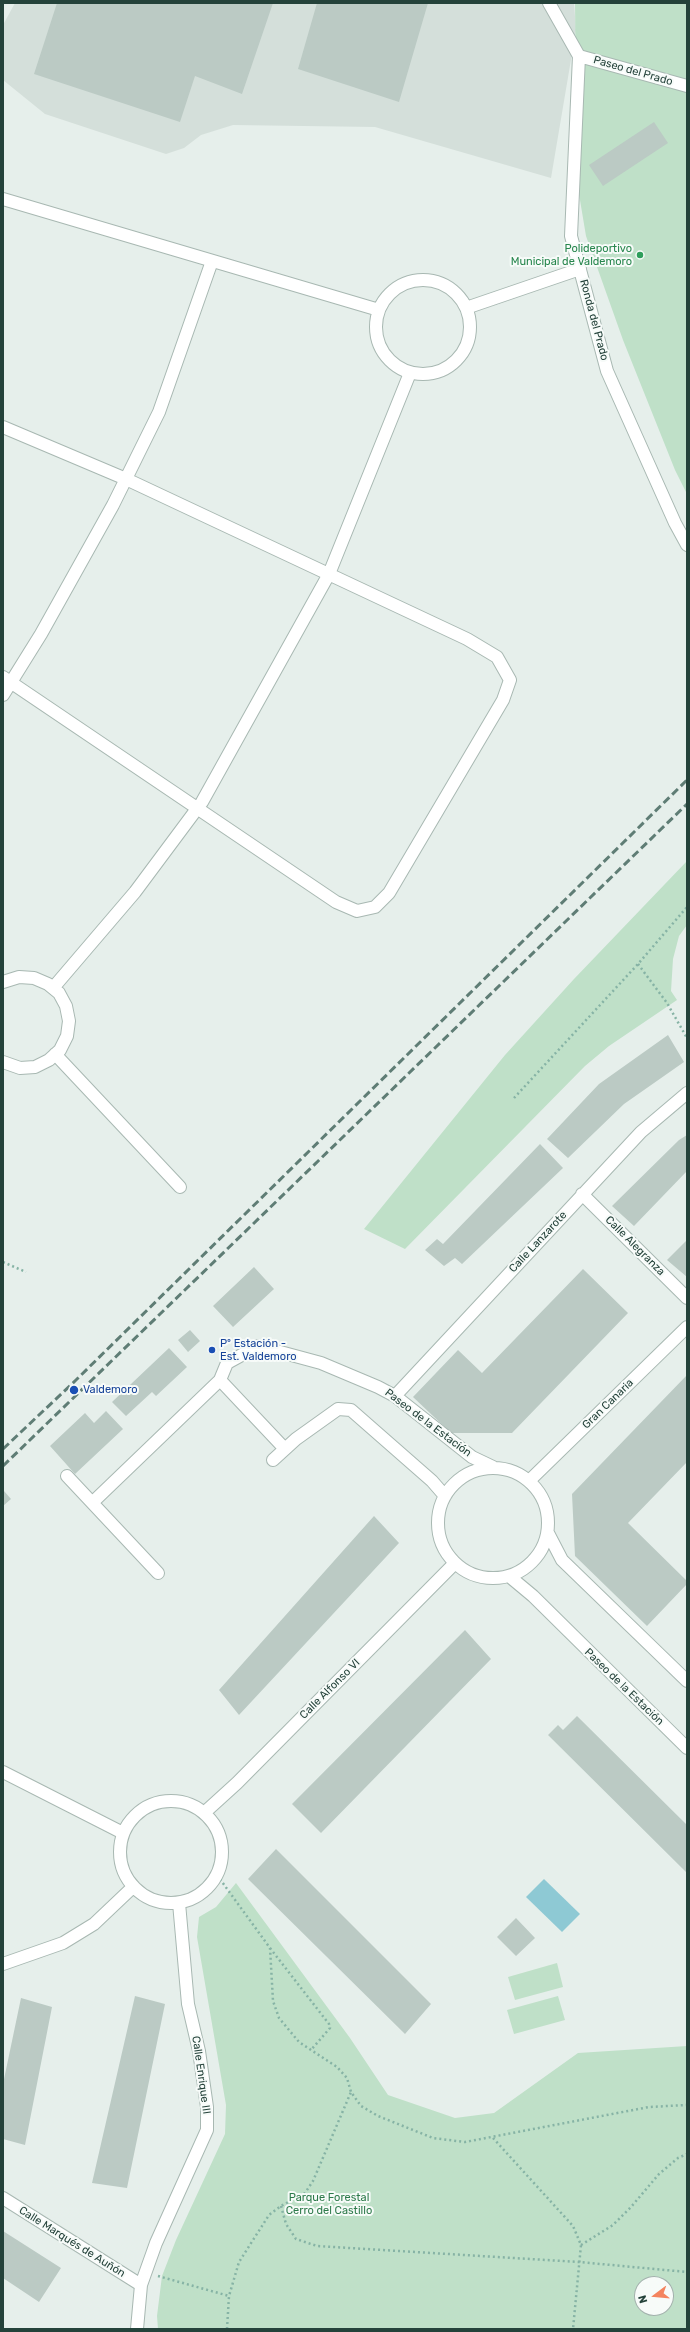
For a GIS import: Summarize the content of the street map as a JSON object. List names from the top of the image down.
{
  "streets": {
    "street": [
      "Paseo del Prado",
      "Ronda del Prado",
      "Calle Lanzarote",
      "Calle Alegranza",
      "Gran Canaria",
      "Paseo de la Estación",
      "Calle Alfonso VI",
      "Calle Enrique III",
      "Calle Marqués de Auñón"
    ]
  },
  "crossings": [
    ["Paseo del Prado", "Ronda del Prado"],
    ["Calle Lanzarote", "Calle Alegranza"],
    ["Calle Lanzarote", "Paseo de la Estación"],
    ["Gran Canaria", "Paseo de la Estación"],
    ["Gran Canaria", "Calle Alfonso VI"],
    ["Paseo de la Estación", "Calle Alfonso VI"],
    ["Calle Alfonso VI", "Calle Enrique III"],
    ["Calle Enrique III", "Calle Marqués de Auñón"]
  ],
  "parks": ["Parque Forestal Cerro del Castillo"],
  "places": ["Polideportivo Municipal de Valdemoro", "Pº Estación - Est. Valdemoro", "Valdemoro"],
  "north": "left"
}
